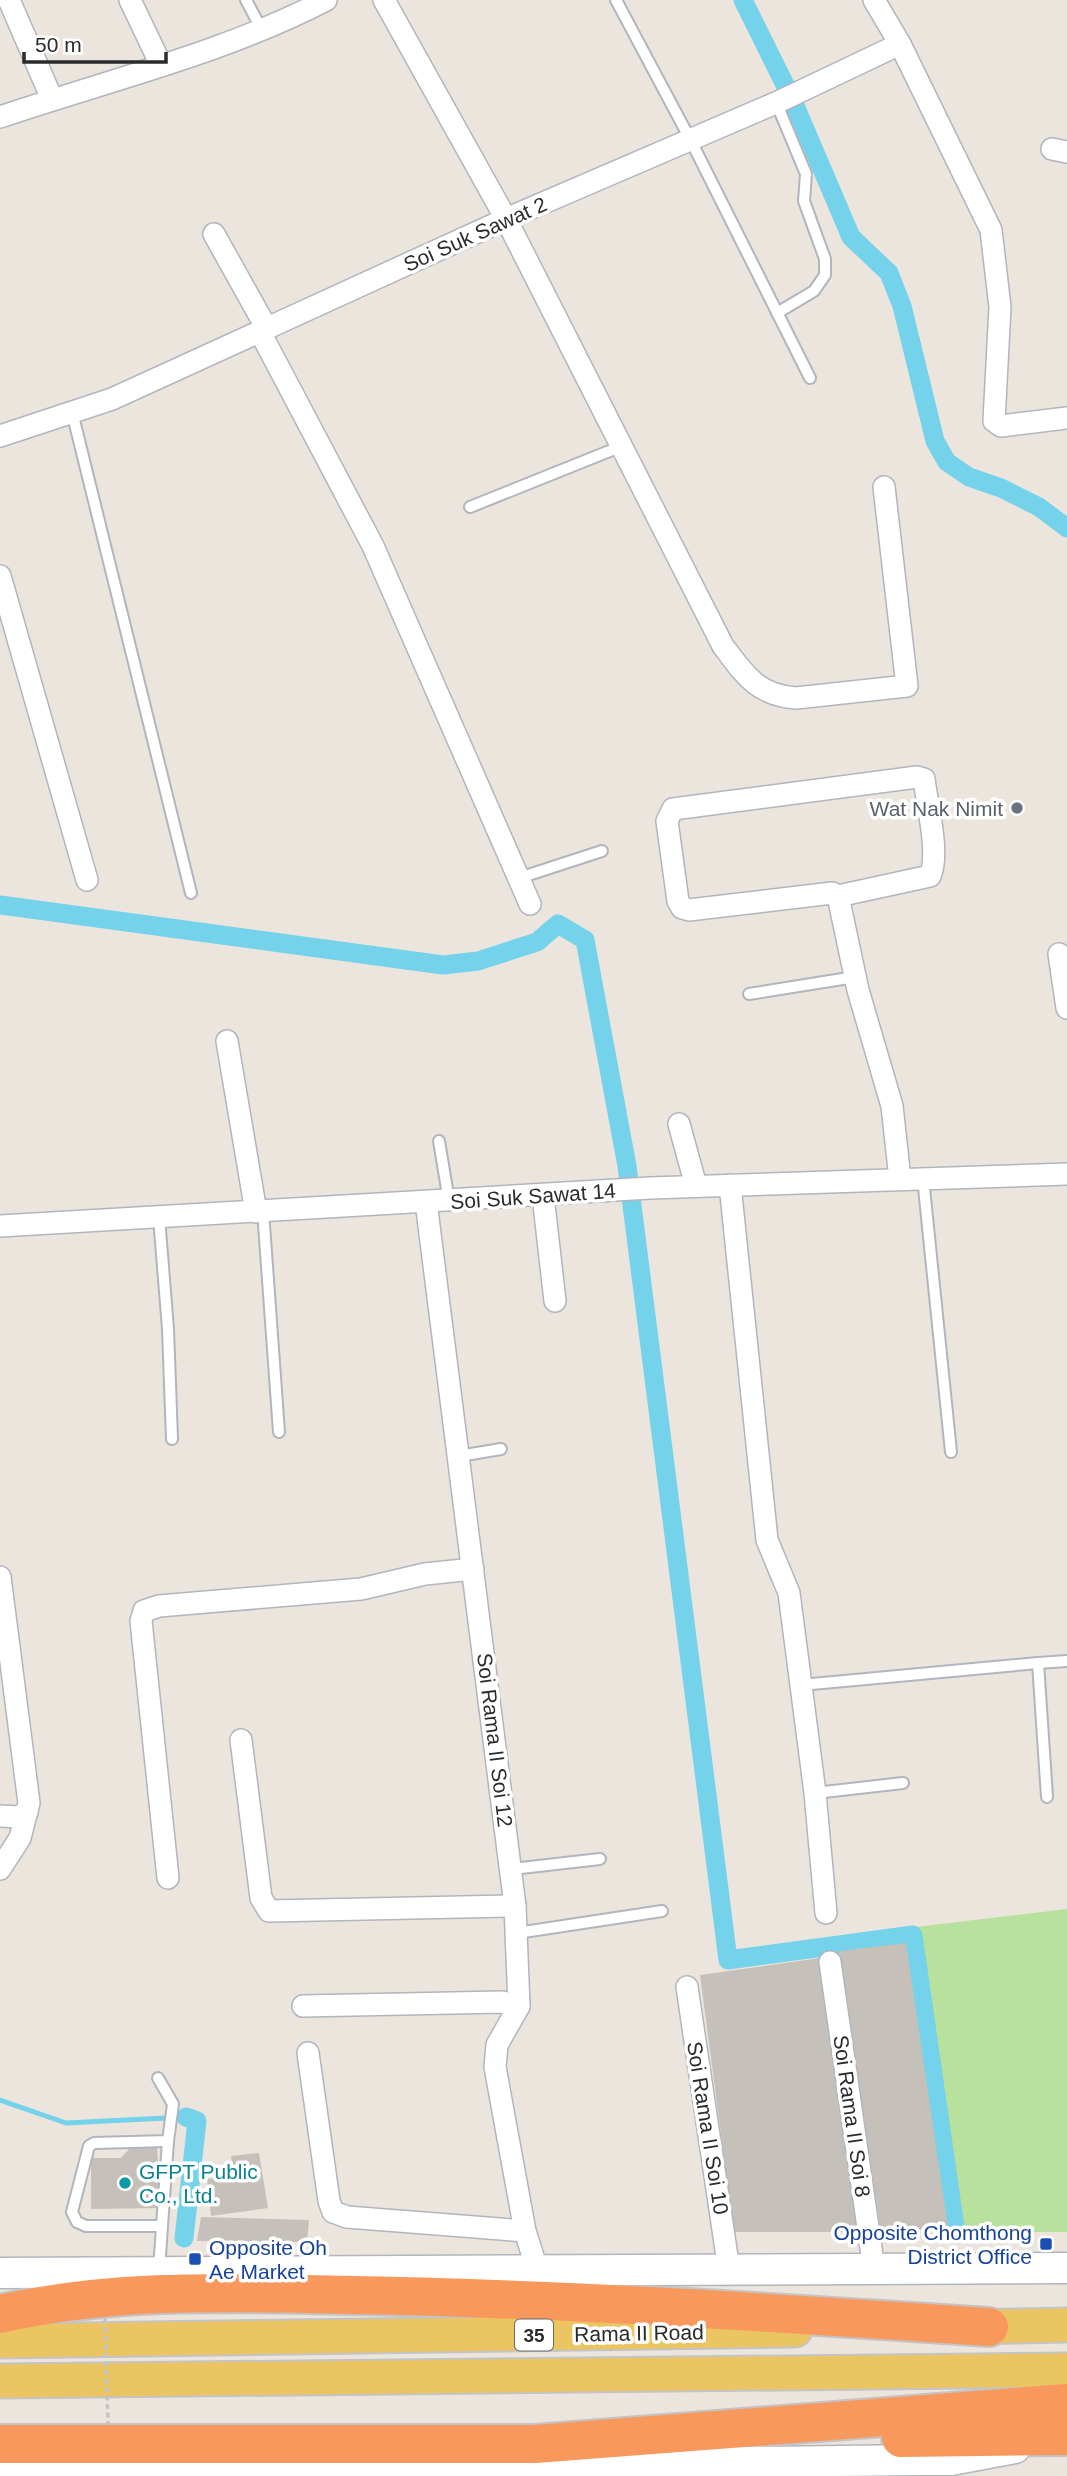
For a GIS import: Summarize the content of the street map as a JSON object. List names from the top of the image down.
{
  "streets": {
    "main road": ["Rama II Road", "35"],
    "street": [
      "Soi Suk Sawat 2",
      "Soi Suk Sawat 14",
      "Soi Rama II Soi 12",
      "Soi Rama II Soi 8",
      "Soi Rama II Soi 10"
    ]
  },
  "crossings": [
    ["Soi Suk Sawat 14", "Soi Rama II Soi 12"]
  ],
  "places": {
    "other": ["Wat Nak Nimit", "GFPT Public Co., Ltd."],
    "transit": ["Opposite Chomthong District Office", "Opposite Oh Ae Market"]
  },
  "scale_bar": "50 m"
}
